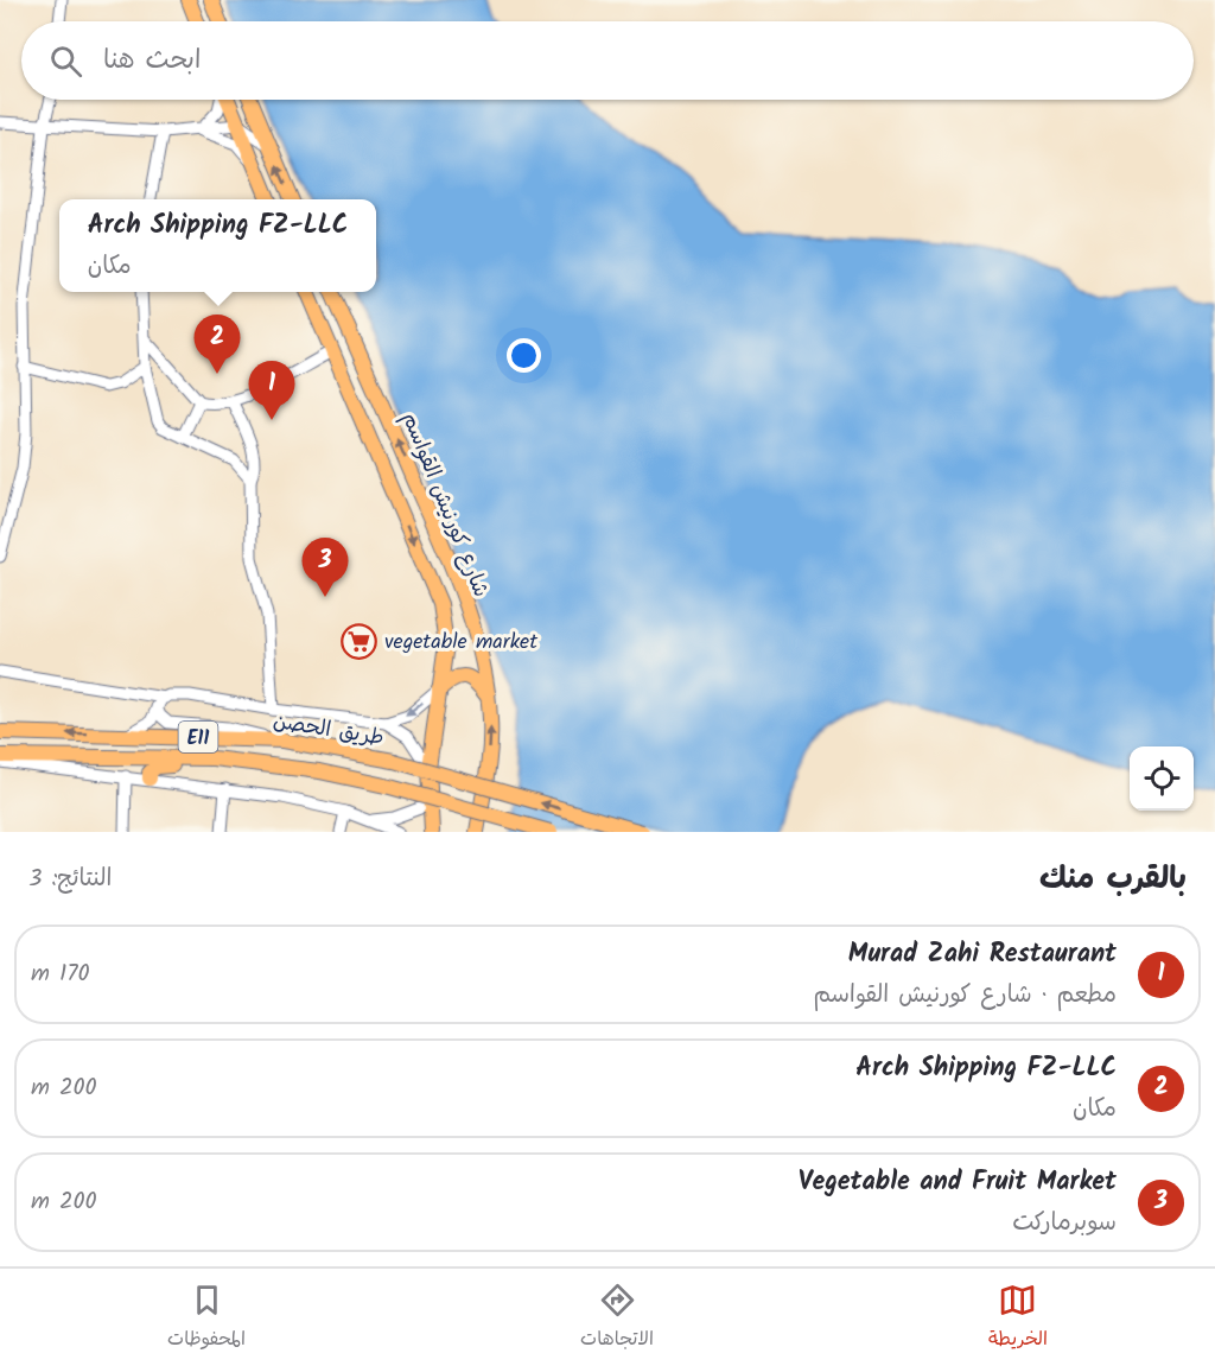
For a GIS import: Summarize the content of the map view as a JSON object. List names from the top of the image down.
{
  "streets": {
    "main road": ["شارع كورنيش القواسم", "طريق الحصن", "E11"]
  },
  "places": {
    "supermarket": ["vegetable market"]
  },
  "page": {
    "search": "ابحث هنا",
    "popup": ["Arch Shipping FZ-LLC", "مكان"],
    "pins": ["2", "1", "3"],
    "heading": ["بالقرب منك", "النتائج: 3"],
    "list": [
      {
        "mark": "1",
        "name": "Murad Zahi Restaurant",
        "note": "مطعم · شارع كورنيش القواسم",
        "value": "170 m"
      },
      {
        "mark": "2",
        "name": "Arch Shipping FZ-LLC",
        "note": "مكان",
        "value": "200 m"
      },
      {
        "mark": "3",
        "name": "Vegetable and Fruit Market",
        "note": "سوبرماركت",
        "value": "200 m"
      }
    ],
    "nav": ["الخريطة", "الاتجاهات", "المحفوظات"]
  }
}
